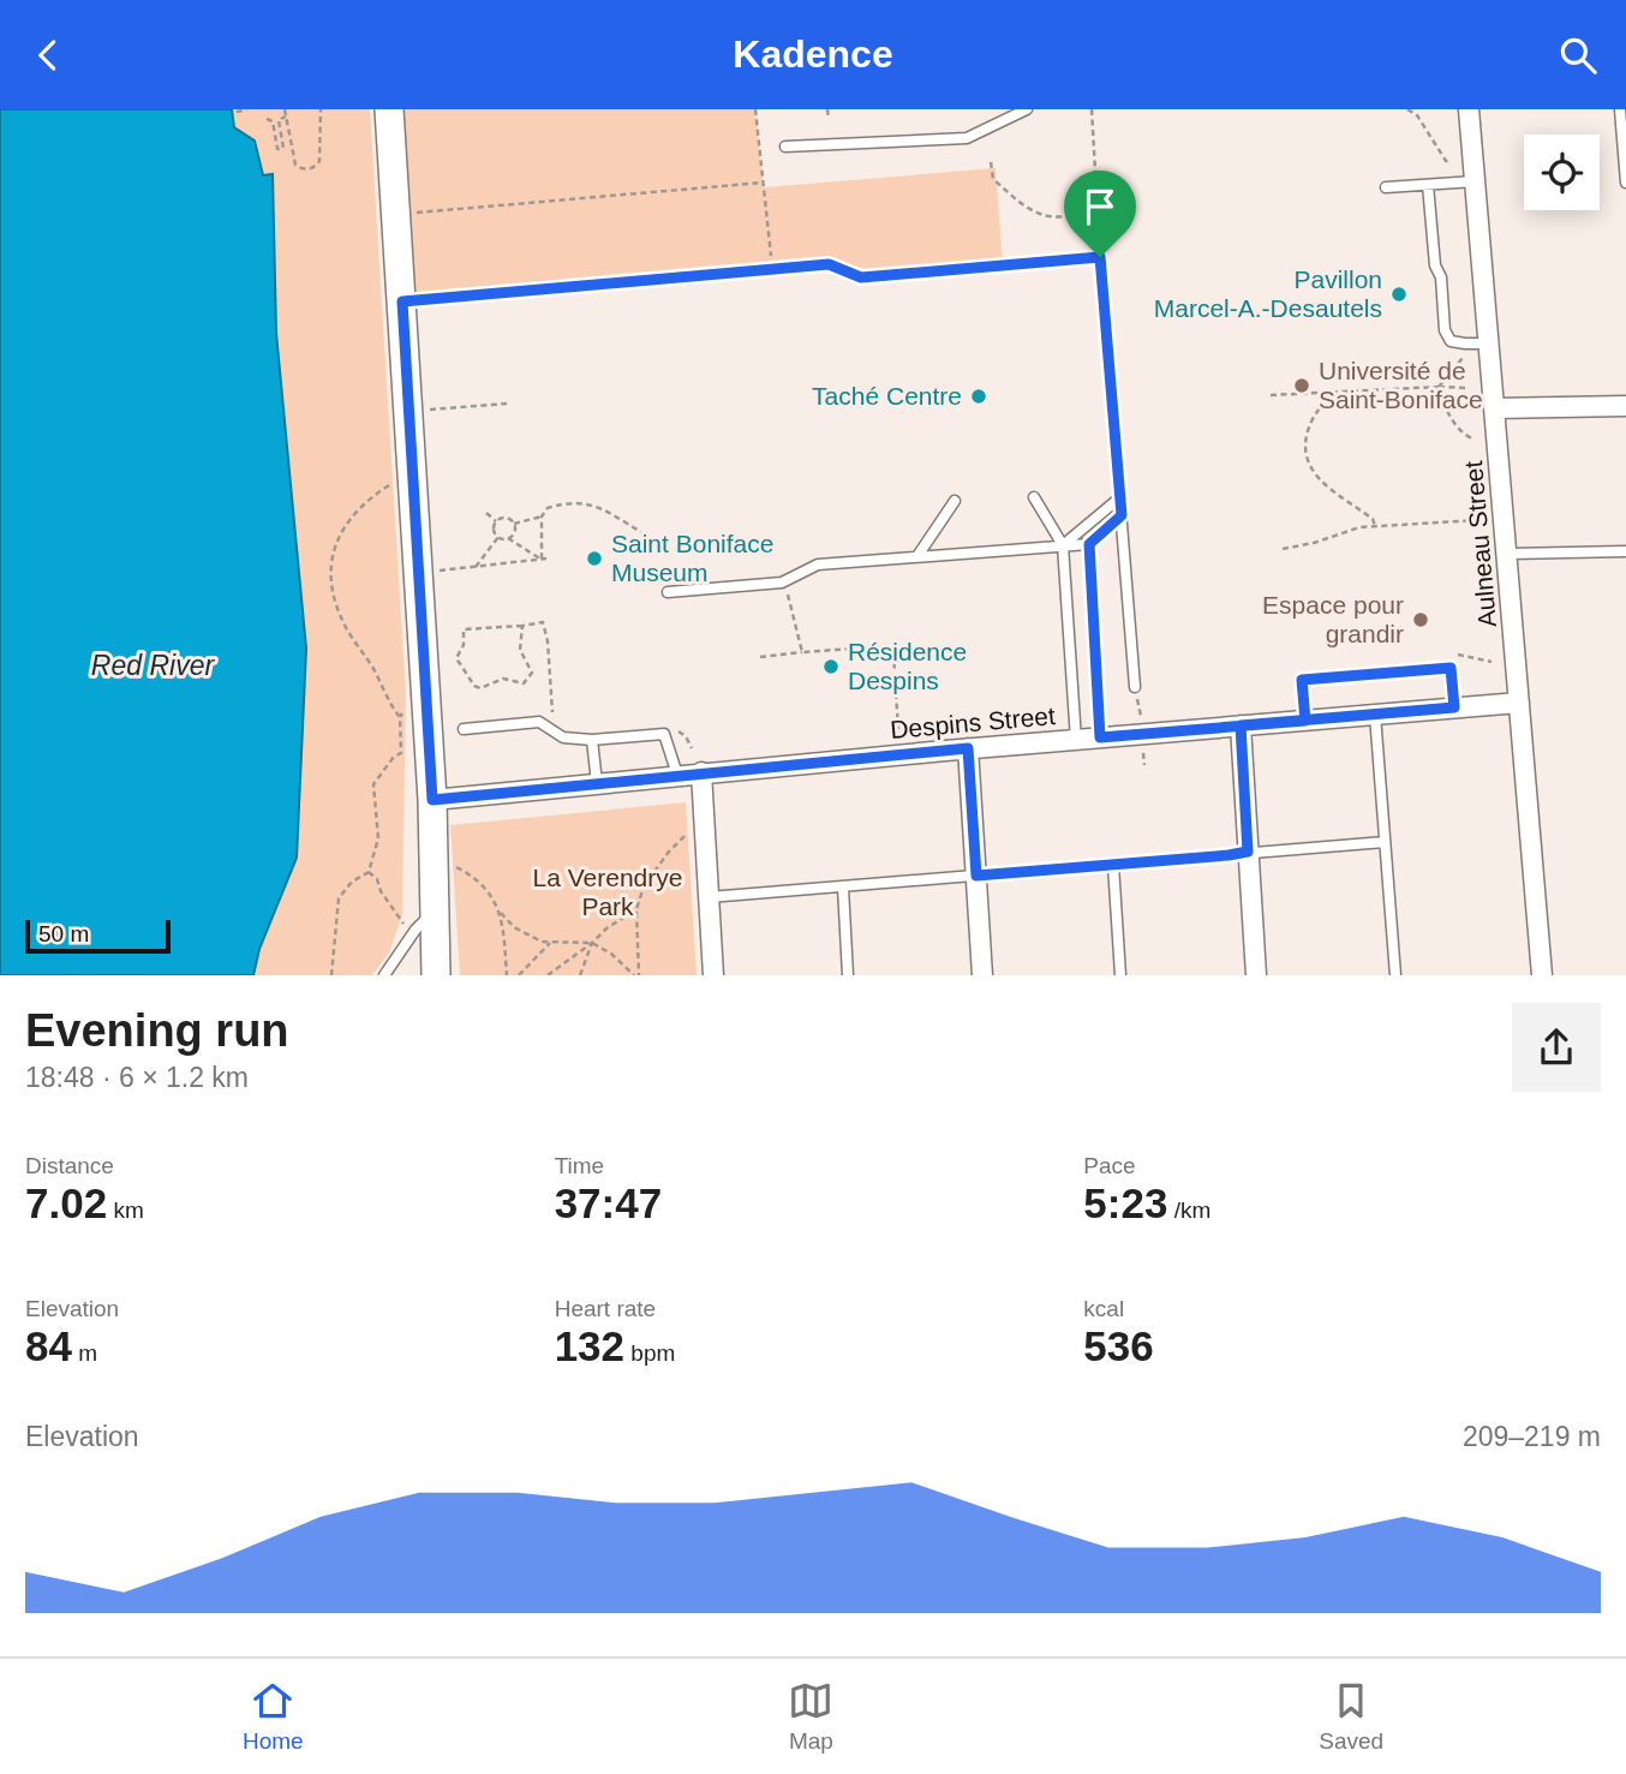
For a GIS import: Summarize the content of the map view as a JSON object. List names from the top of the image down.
{
  "streets": {
    "street": ["Aulneau Street", "Despins Street"]
  },
  "crossings": [
    ["Aulneau Street", "Despins Street"]
  ],
  "water": ["Red River"],
  "parks": ["La Verendrye Park"],
  "places": [
    "Pavillon Marcel-A.-Desautels",
    "Université de Saint-Boniface",
    "Taché Centre",
    "Saint Boniface Museum",
    "Espace pour grandir",
    "Résidence Despins"
  ],
  "scale_bar": "50 m",
  "page": {
    "header": "Kadence",
    "scale": "50 m",
    "heading": ["Evening run", "18:48 · 6 × 1.2 km"],
    "stats": [
      ["Distance", "7.02 km"],
      ["Time", "37:47"],
      ["Pace", "5:23 /km"],
      ["Elevation", "84 m"],
      ["Heart rate", "132 bpm"],
      ["kcal", "536"]
    ],
    "chart": ["Elevation", "209–219 m"],
    "tabs": ["Home", "Map", "Saved"]
  }
}
